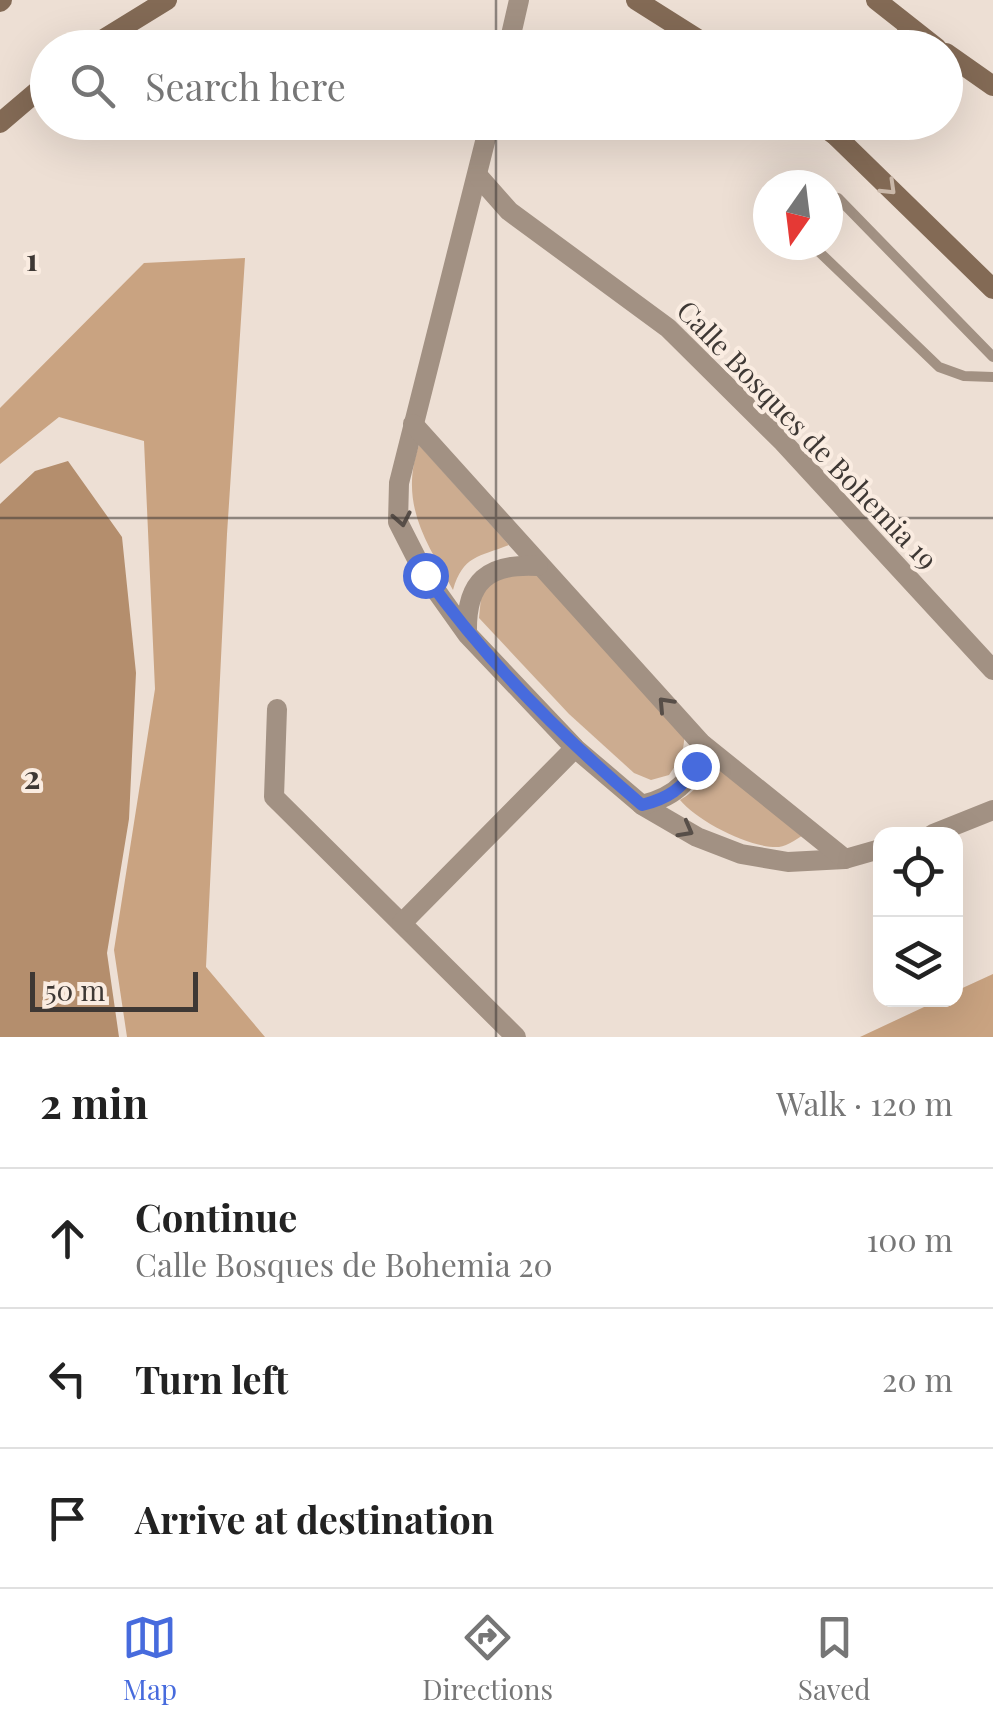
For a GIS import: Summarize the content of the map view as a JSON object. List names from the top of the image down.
{
  "streets": {
    "street": ["Calle Bosques de Bohemia 19"]
  },
  "scale_bar": "50 m",
  "north": "bottom",
  "page": {
    "search": "Search here",
    "scale": "50 m",
    "heading": ["2 min", "Walk · 120 m"],
    "list": [
      ["Continue", "Calle Bosques de Bohemia 20", "100 m"],
      ["Turn left", "20 m"],
      "Arrive at destination"
    ],
    "nav": ["Map", "Directions", "Saved"]
  },
  "grid": {
    "rows": ["1", "2"]
  }
}
